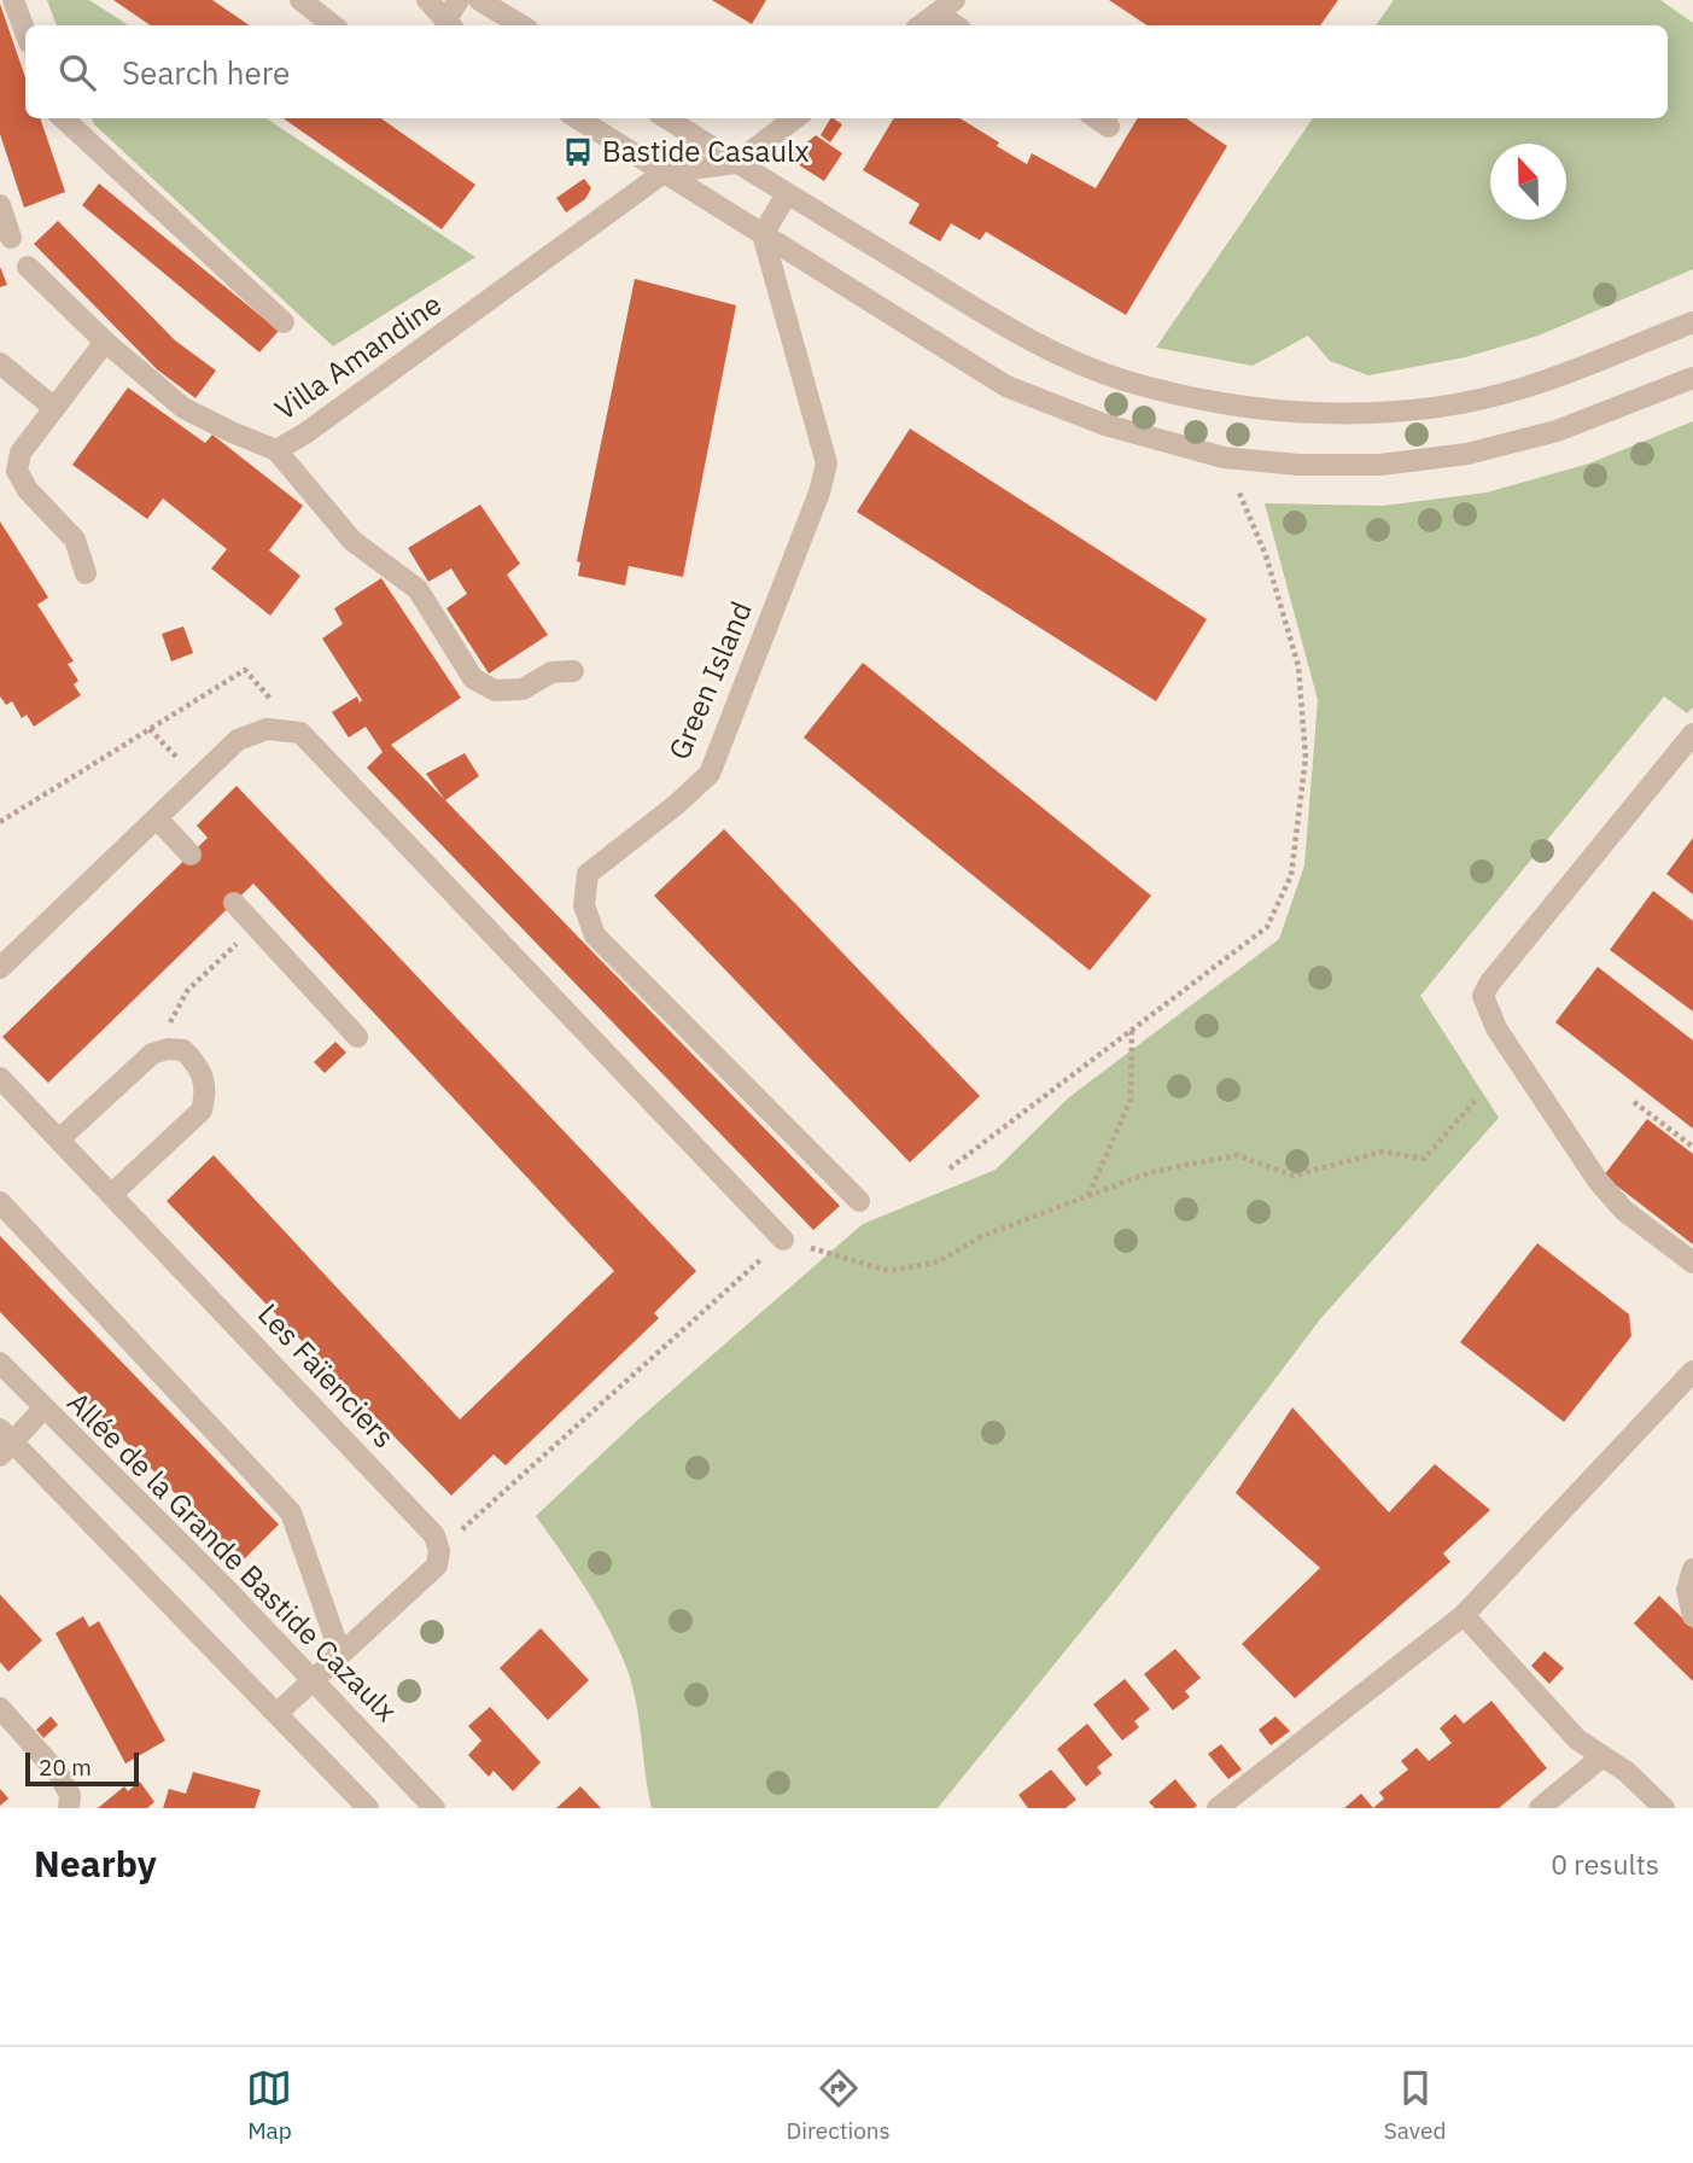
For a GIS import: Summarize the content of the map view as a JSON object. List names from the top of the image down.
{
  "streets": {
    "street": [
      "Villa Amandine",
      "Green Island",
      "Les Faïenciers",
      "Allée de la Grande Bastide Cazaulx"
    ]
  },
  "places": {
    "bus stop": ["Bastide Casaulx"]
  },
  "scale_bar": "20 m",
  "north": "top",
  "page": {
    "search": "Search here",
    "scale": "20 m",
    "heading": ["Nearby", "0 results"],
    "nav": ["Map", "Directions", "Saved"]
  }
}
